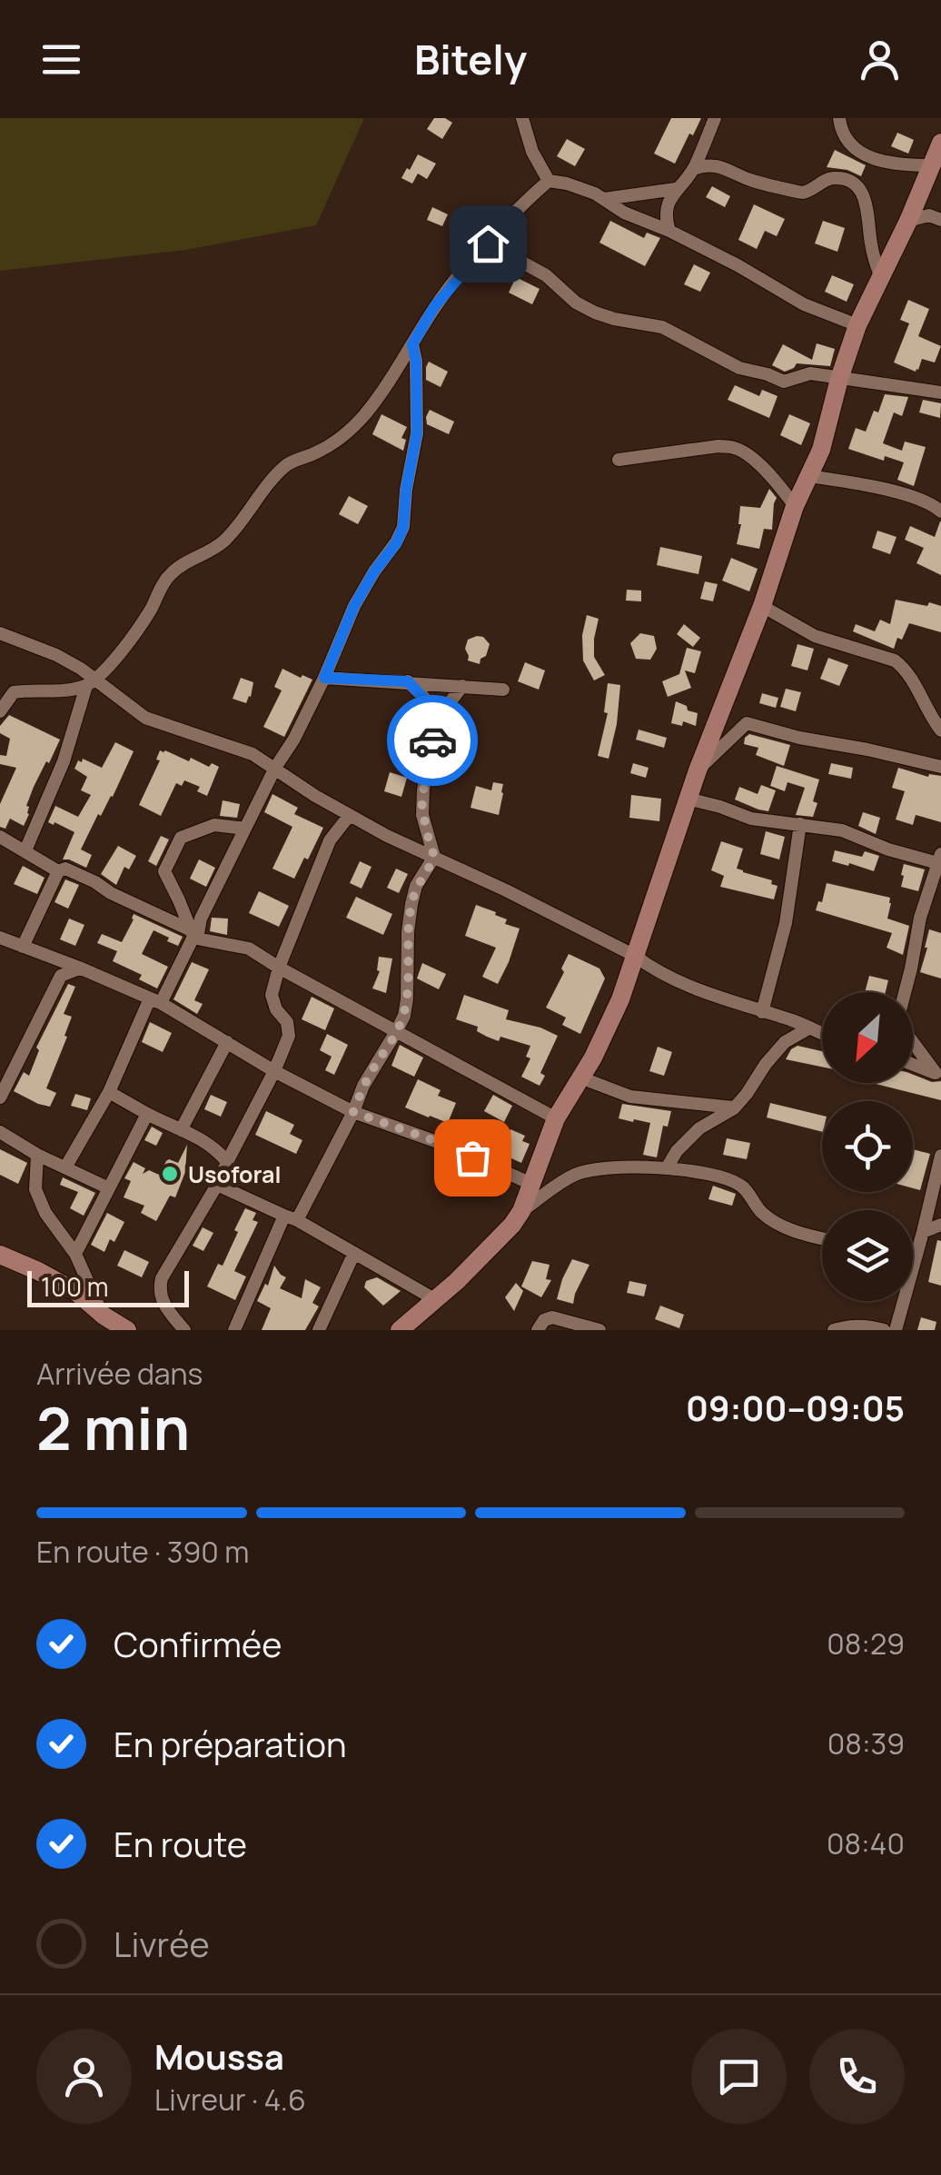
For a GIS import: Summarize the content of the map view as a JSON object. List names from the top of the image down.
{
  "places": ["Usoforal"],
  "scale_bar": "100 m",
  "north": "bottom left",
  "page": {
    "header": "Bitely",
    "scale": "100 m",
    "heading": ["2 min", "Arrivée dans", "09:00–09:05"],
    "panel": ["Moussa", "Livreur · 4.6"],
    "bar": "En route · 390 m",
    "list": [
      ["Confirmée", "08:29"],
      ["En préparation", "08:39"],
      ["En route", "08:40"],
      "Livrée"
    ]
  }
}
